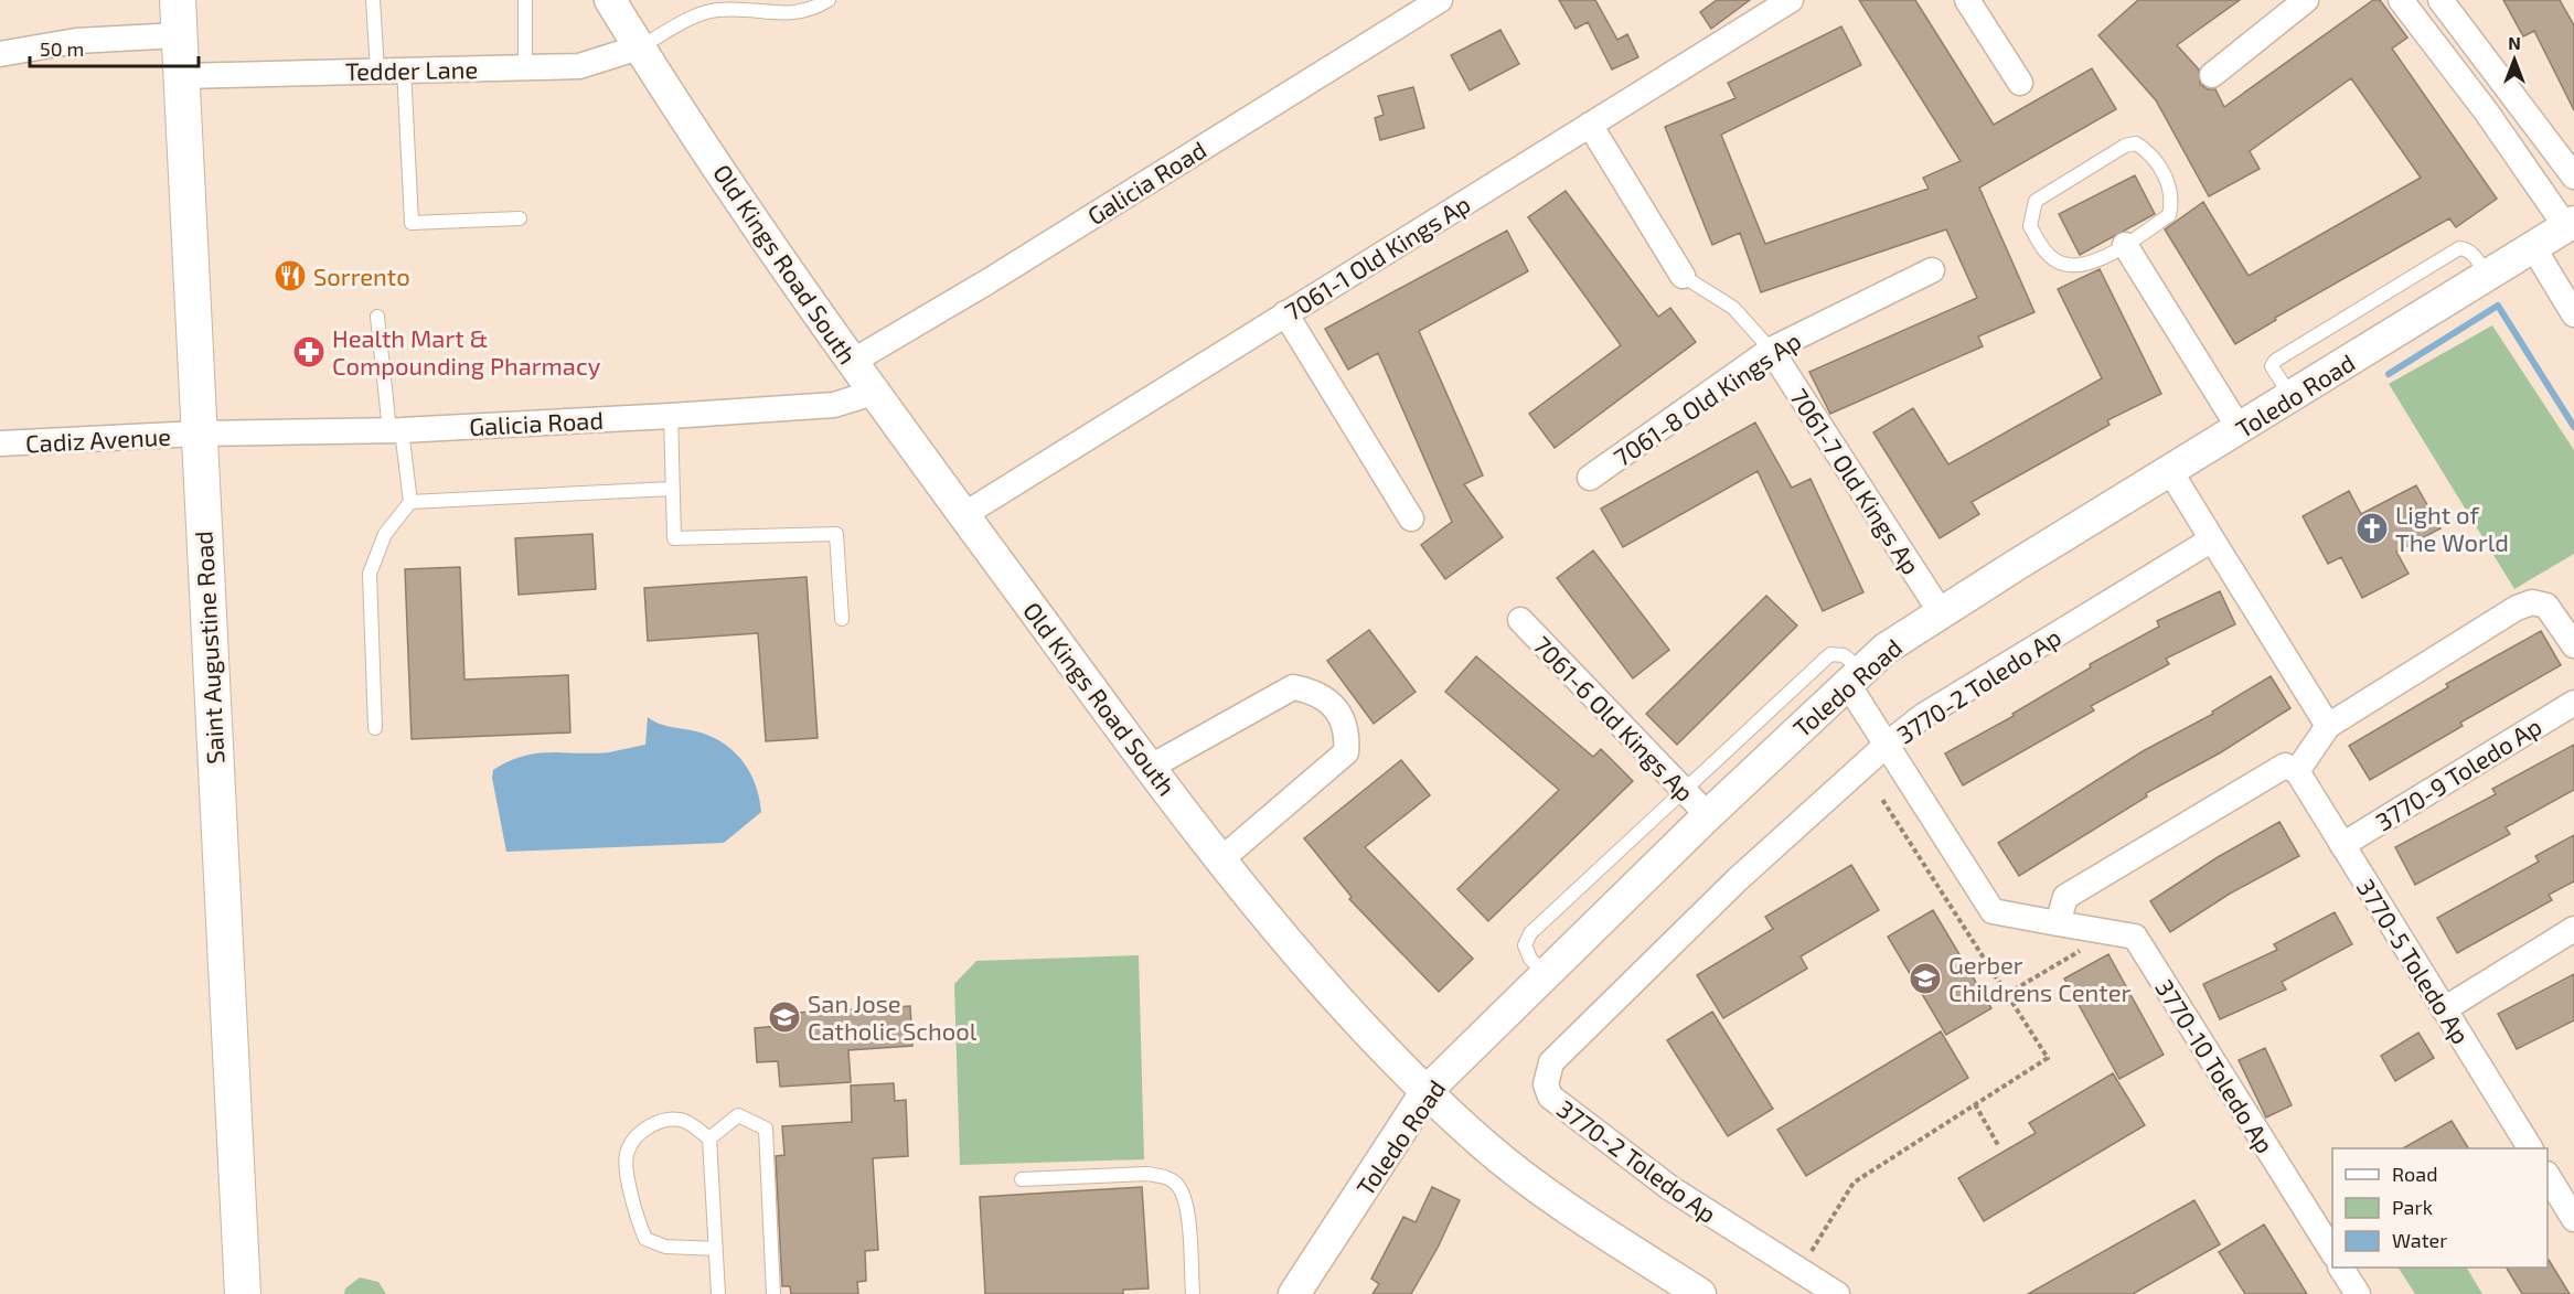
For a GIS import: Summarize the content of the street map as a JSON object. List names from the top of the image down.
{
  "streets": {
    "main road": ["Saint Augustine Road"],
    "street": [
      "Tedder Lane",
      "Galicia Road",
      "7061-1 Old Kings Ap",
      "Old Kings Road South",
      "Toledo Road",
      "7061-8 Old Kings Ap",
      "Cadiz Avenue",
      "7061-7 Old Kings Ap",
      "3770-2 Toledo Ap",
      "7061-6 Old Kings Ap",
      "3770-9 Toledo Ap",
      "3770-5 Toledo Ap",
      "3770-10 Toledo Ap"
    ]
  },
  "crossings": [
    ["Tedder Lane", "Old Kings Road South"],
    ["Tedder Lane", "Saint Augustine Road"],
    ["Galicia Road", "Old Kings Road South"],
    ["Galicia Road", "Cadiz Avenue"],
    ["Galicia Road", "Saint Augustine Road"],
    ["7061-1 Old Kings Ap", "Old Kings Road South"],
    ["Old Kings Road South", "Toledo Road"],
    ["Toledo Road", "7061-7 Old Kings Ap"],
    ["Toledo Road", "7061-6 Old Kings Ap"],
    ["Toledo Road", "3770-10 Toledo Ap"],
    ["7061-8 Old Kings Ap", "7061-7 Old Kings Ap"],
    ["Cadiz Avenue", "Saint Augustine Road"],
    ["3770-2 Toledo Ap", "3770-10 Toledo Ap"],
    ["3770-9 Toledo Ap", "3770-5 Toledo Ap"]
  ],
  "places": {
    "restaurant": ["Sorrento"],
    "pharmacy": ["Health Mart & Compounding Pharmacy"],
    "church": ["Light of The World"],
    "school or university": ["Gerber Childrens Center", "San Jose Catholic School"]
  },
  "legend": ["Road", "Park", "Water"],
  "scale_bar": "50 m",
  "north": "top"
}
